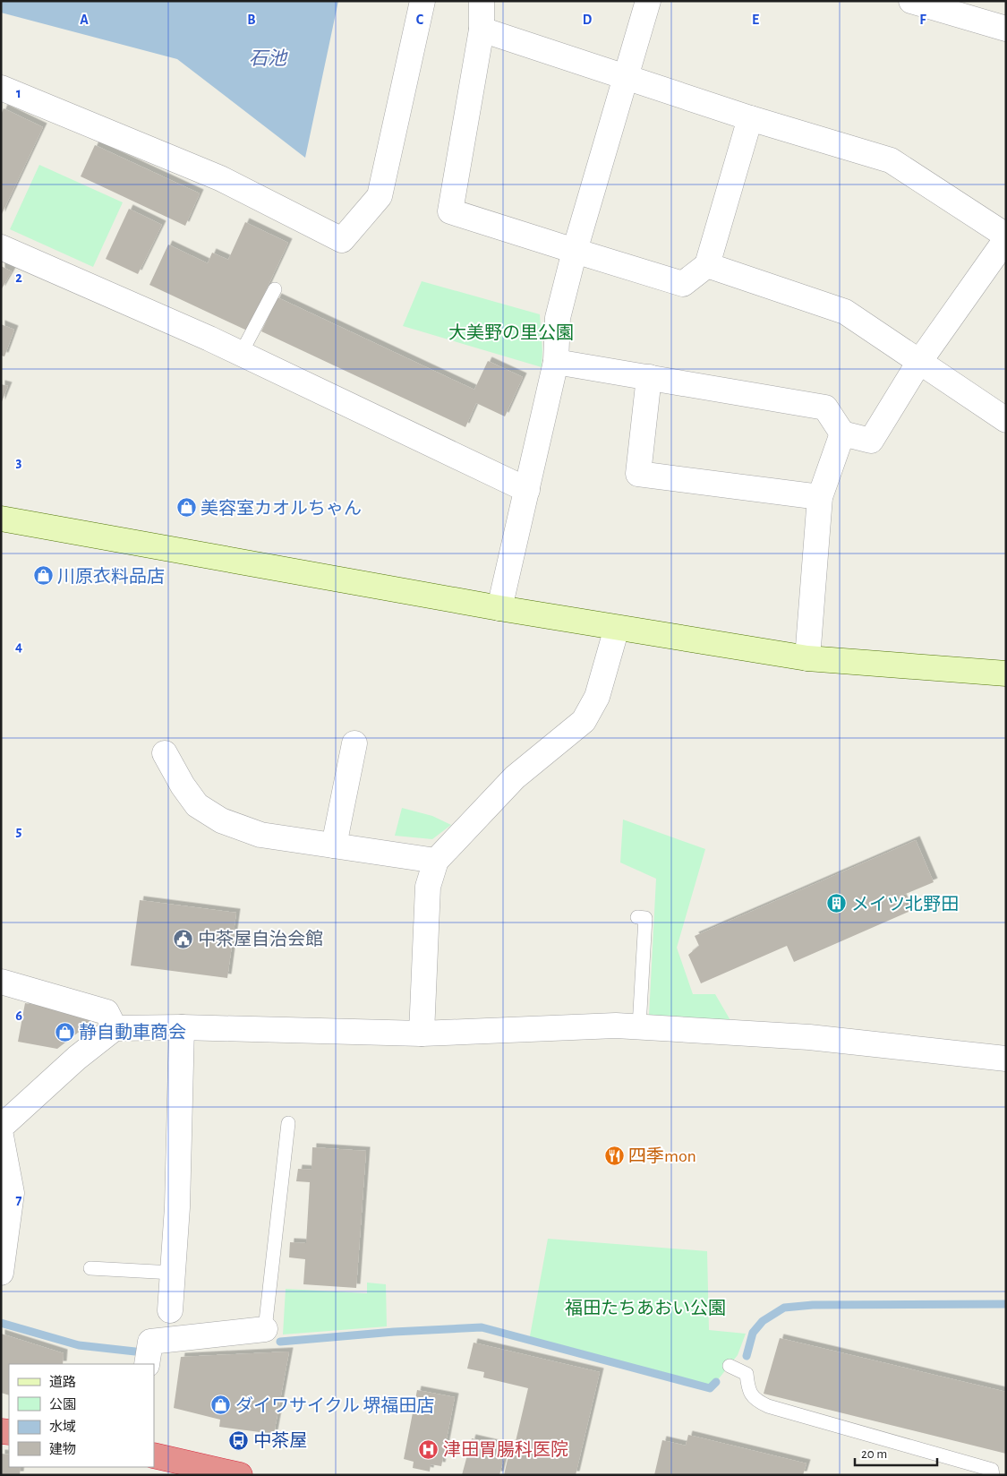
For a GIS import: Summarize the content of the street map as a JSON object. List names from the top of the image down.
{
  "water": ["石池"],
  "parks": ["大美野の里公園", "福田たちあおい公園"],
  "places": {
    "shop": [
      "美容室カオルちゃん",
      "川原衣料品店",
      "静自動車商会",
      "ダイワサイクル 堺福田店"
    ],
    "building": ["メイツ北野田"],
    "public building": ["中茶屋自治会館"],
    "restaurant": ["四季mon"],
    "bus stop": ["中茶屋"],
    "hospital": ["津田胃腸科医院"]
  },
  "legend": [
    "道路",
    "公園",
    "水域",
    "建物"
  ],
  "scale_bar": "20 m",
  "grid": {
    "columns": [
      "A",
      "B",
      "C",
      "D",
      "E",
      "F"
    ],
    "rows": [
      "1",
      "2",
      "3",
      "4",
      "5",
      "6",
      "7"
    ]
  }
}
